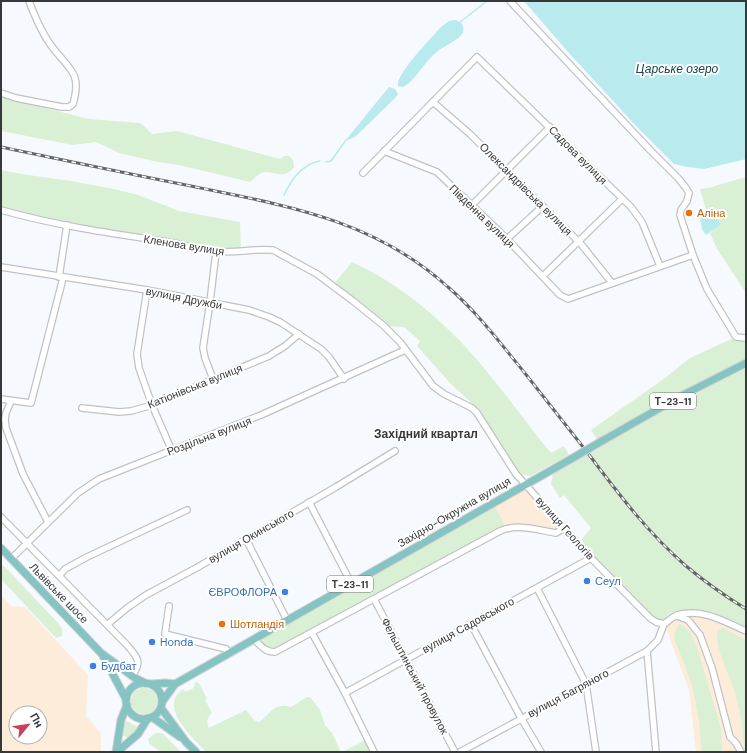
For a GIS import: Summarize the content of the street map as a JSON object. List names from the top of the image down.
{
  "streets": {
    "main road": ["Т-23-11", "Західно-Окружна вулиця", "Львівське шосе"],
    "street": [
      "Садова вулиця",
      "Олександрівська вулиця",
      "Південна вулиця",
      "Кленова вулиця",
      "вулиця Дружби",
      "Катіонівська вулиця",
      "Роздільна вулиця",
      "вулиця Геологів",
      "вулиця Окинського",
      "вулиця Садовського",
      "Фельштинський провулок",
      "вулиця Багряного"
    ]
  },
  "crossings": [
    ["Садова вулиця", "Олександрівська вулиця"],
    ["Олександрівська вулиця", "Південна вулиця"],
    ["Кленова вулиця", "Роздільна вулиця"],
    ["Кленова вулиця", "Західно-Окружна вулиця"],
    ["Кленова вулиця", "вулиця Геологів"],
    ["вулиця Дружби", "Катіонівська вулиця"],
    ["вулиця Дружби", "Роздільна вулиця"],
    ["Т-23-11", "Західно-Окружна вулиця"],
    ["Т-23-11", "Львівське шосе"],
    ["Роздільна вулиця", "Львівське шосе"],
    ["Західно-Окружна вулиця", "вулиця Геологів"],
    ["Західно-Окружна вулиця", "Львівське шосе"],
    ["вулиця Геологів", "вулиця Садовського"],
    ["вулиця Геологів", "вулиця Багряного"],
    ["вулиця Садовського", "Фельштинський провулок"]
  ],
  "districts": ["Західний квартал"],
  "water": ["Царське озеро"],
  "places": [
    "Аліна",
    "Сеул",
    "ЄВРОФЛОРА",
    "Шотландія",
    "Honda",
    "Будбат"
  ],
  "north": "top right"
}
